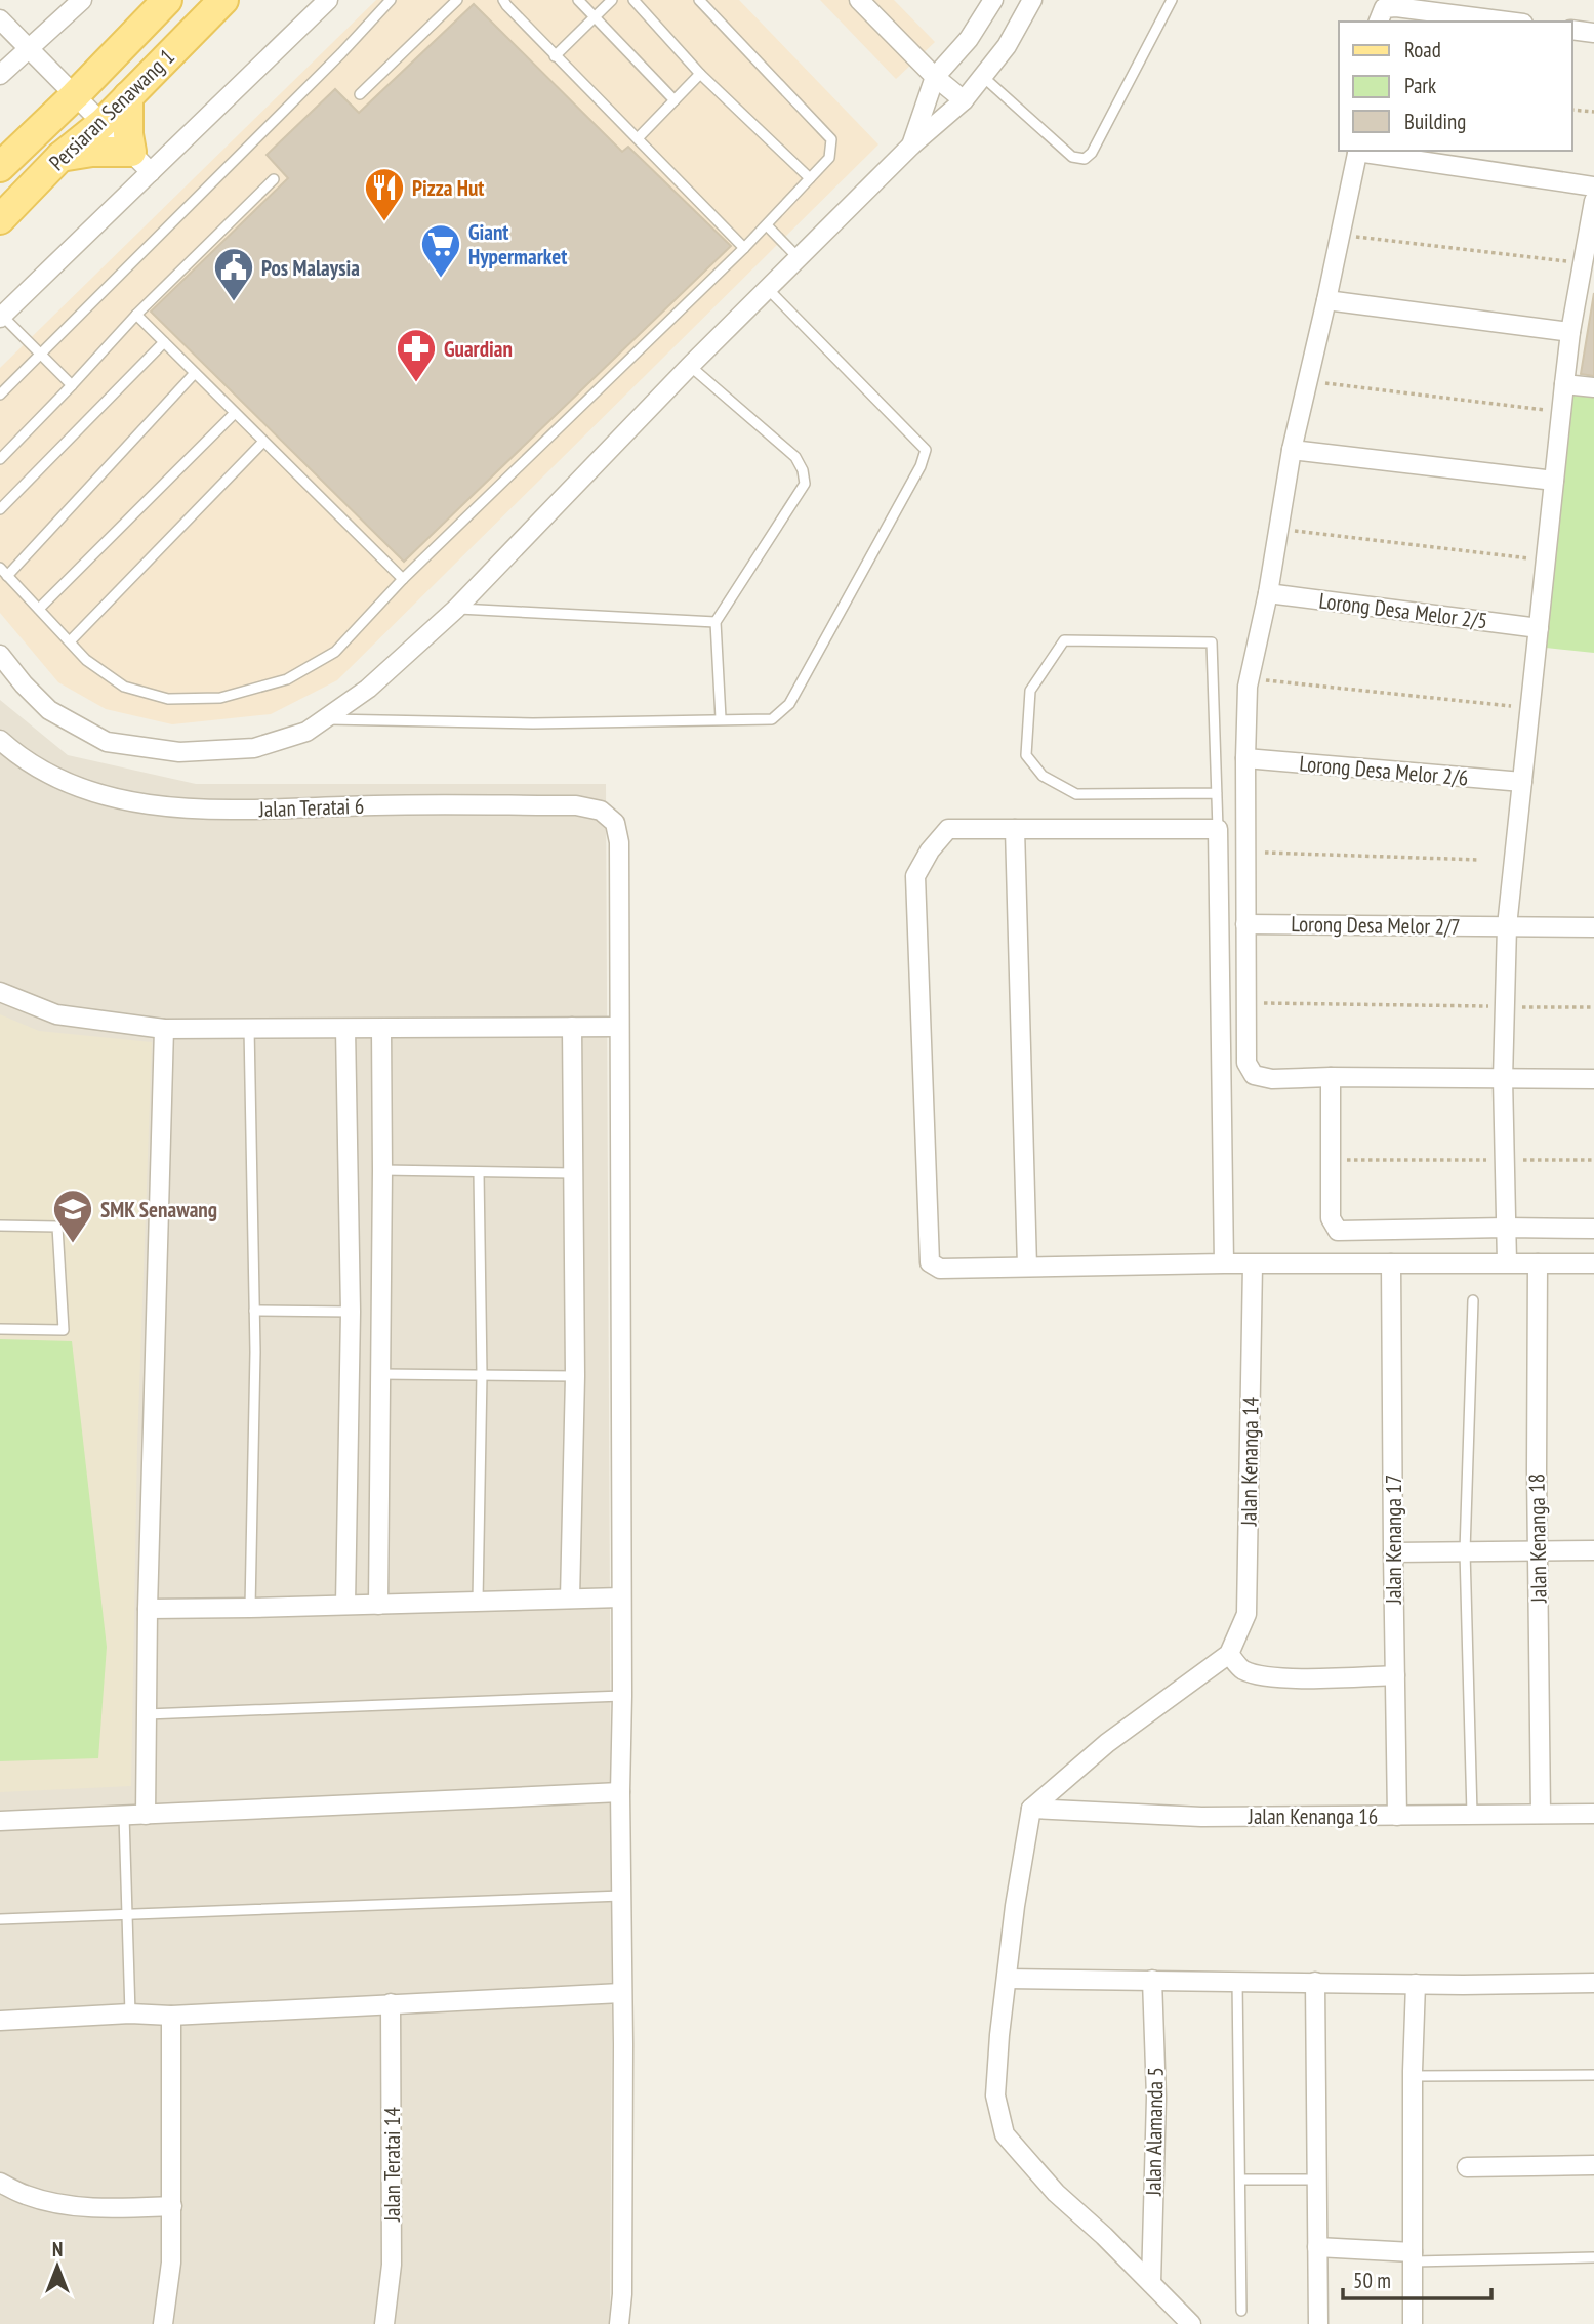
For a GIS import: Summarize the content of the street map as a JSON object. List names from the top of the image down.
{
  "streets": {
    "main road": ["Persiaran Senawang 1"],
    "street": [
      "Lorong Desa Melor 2/5",
      "Lorong Desa Melor 2/6",
      "Jalan Teratai 6",
      "Lorong Desa Melor 2/7",
      "Jalan Kenanga 14",
      "Jalan Kenanga 18",
      "Jalan Kenanga 17",
      "Jalan Kenanga 16",
      "Jalan Alamanda 5",
      "Jalan Teratai 14"
    ]
  },
  "crossings": [
    ["Jalan Kenanga 18", "Jalan Kenanga 16"],
    ["Jalan Kenanga 17", "Jalan Kenanga 16"]
  ],
  "places": {
    "restaurant": ["Pizza Hut"],
    "supermarket": ["Giant Hypermarket"],
    "public building": ["Pos Malaysia"],
    "pharmacy": ["Guardian"],
    "school or university": ["SMK Senawang"]
  },
  "legend": ["Road", "Park", "Building"],
  "scale_bar": "50 m",
  "north": "top"
}
